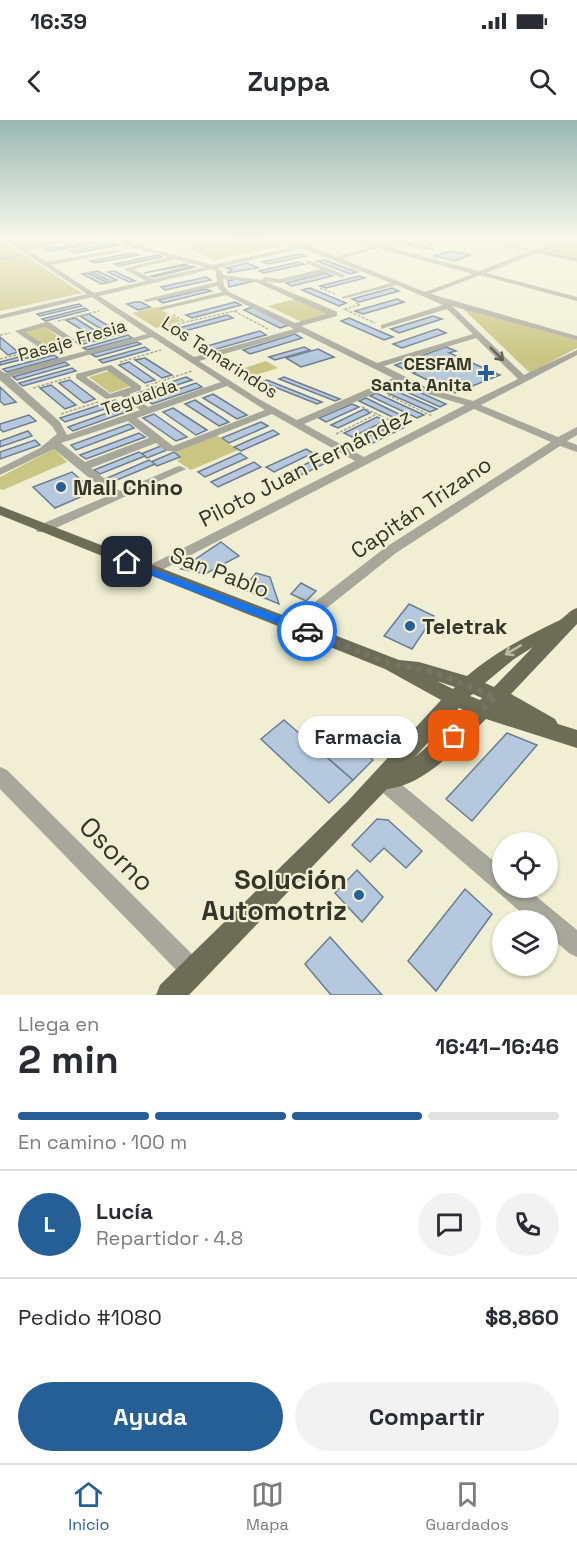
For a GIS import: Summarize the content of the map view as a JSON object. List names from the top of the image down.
{
  "streets": {
    "main road": ["San Pablo"],
    "street": [
      "Pasaje Fresia",
      "Los Tamarindos",
      "Tegualda",
      "Piloto Juan Fernández",
      "Capitán Trizano",
      "Osorno"
    ]
  },
  "crossings": [
    ["Pasaje Fresia", "Los Tamarindos"],
    ["Los Tamarindos", "Tegualda"],
    ["Los Tamarindos", "Piloto Juan Fernández"],
    ["Piloto Juan Fernández", "San Pablo"],
    ["Capitán Trizano", "San Pablo"]
  ],
  "places": {
    "health": ["CESFAM Santa Anita"],
    "other": [
      "Mall Chino",
      "Teletrak",
      "Farmacia",
      "Solución Automotriz"
    ]
  },
  "page": {
    "status": "16:39",
    "header": "Zuppa",
    "bubble": "Farmacia",
    "heading": ["2 min", "Llega en", "16:41–16:46"],
    "panel": [
      "Lucía",
      "Repartidor · 4.8",
      "Pedido #1080",
      "$8,860"
    ],
    "bar": "En camino · 100 m",
    "round": "L",
    "buttons": ["Ayuda", "Compartir"],
    "tabs": ["Inicio", "Mapa", "Guardados"]
  }
}
